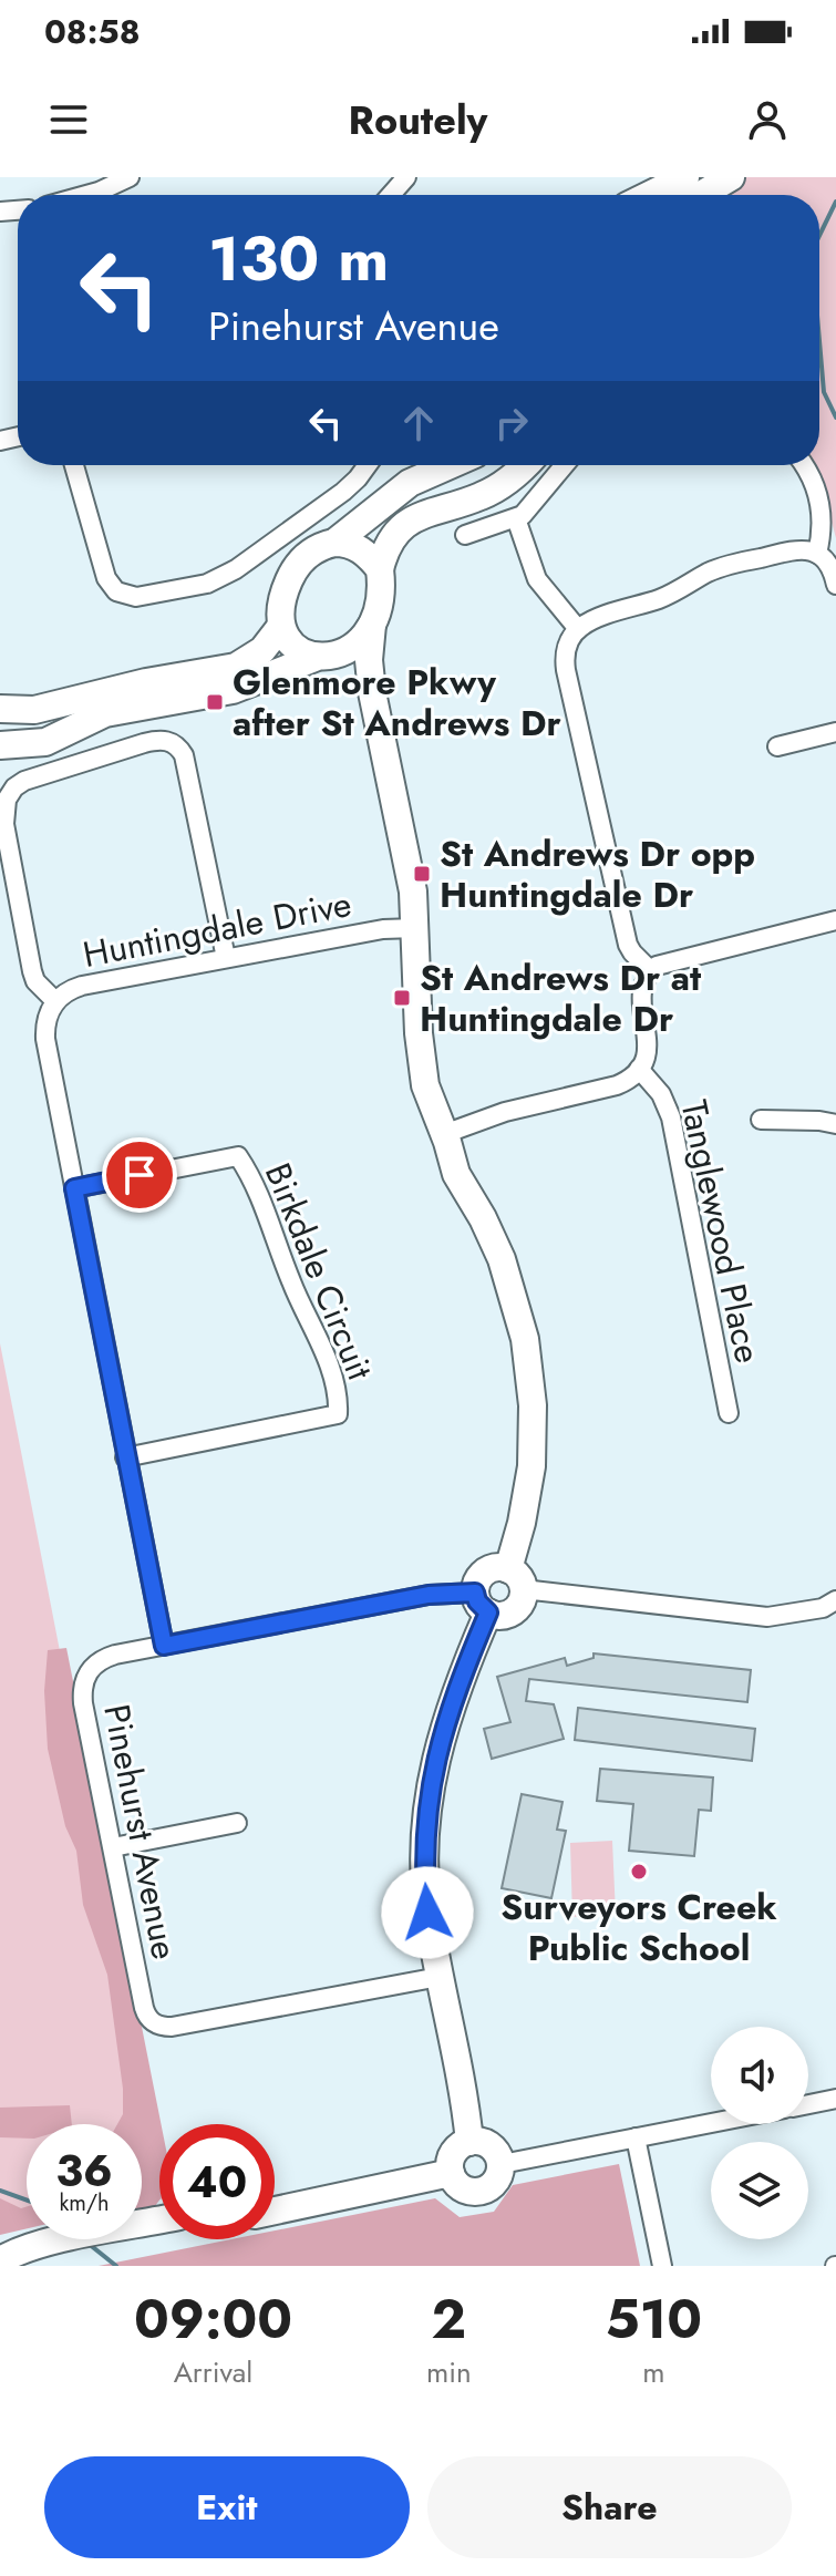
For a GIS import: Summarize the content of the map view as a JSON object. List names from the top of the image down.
{
  "streets": {
    "street": [
      "Huntingdale Drive",
      "Tanglewood Place",
      "Birkdale Circuit",
      "Pinehurst Avenue"
    ]
  },
  "crossings": [
    ["Huntingdale Drive", "Birkdale Circuit"],
    ["Huntingdale Drive", "Pinehurst Avenue"]
  ],
  "places": {
    "transit": ["Glenmore Pkwy after St Andrews Dr", "St Andrews Dr opp Huntingdale Dr", "St Andrews Dr at Huntingdale Dr"],
    "other": ["Surveyors Creek Public School"]
  },
  "page": {
    "status": "08:58",
    "header": "Routely",
    "turn": ["130 m", "Pinehurst Avenue"],
    "speed": "36 km/h",
    "limit": "40",
    "eta": [
      "09:00",
      "Arrival",
      "2",
      "min",
      "510",
      "m"
    ],
    "buttons": ["Exit", "Share"]
  }
}
